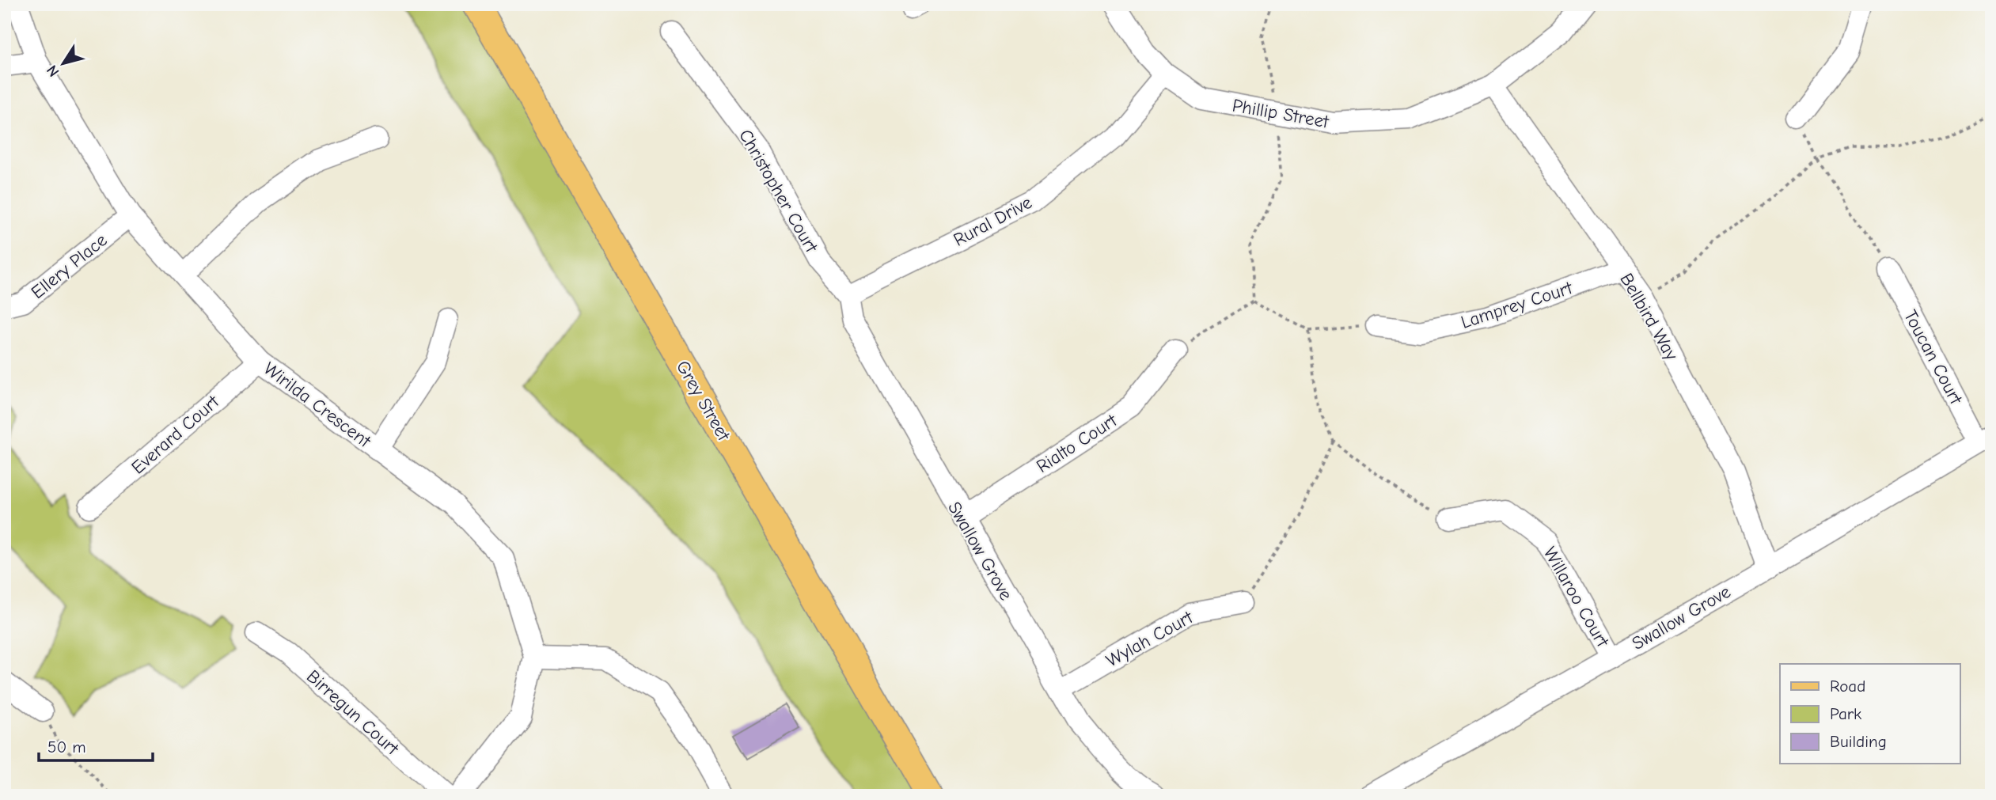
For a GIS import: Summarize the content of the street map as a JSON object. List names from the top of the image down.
{
  "streets": {
    "main road": ["Grey Street"],
    "street": [
      "Phillip Street",
      "Christopher Court",
      "Rural Drive",
      "Ellery Place",
      "Lamprey Court",
      "Bellbird Way",
      "Toucan Court",
      "Wirilda Crescent",
      "Everard Court",
      "Rialto Court",
      "Swallow Grove",
      "Willaroo Court",
      "Wylah Court",
      "Birregun Court"
    ]
  },
  "crossings": [
    ["Phillip Street", "Rural Drive"],
    ["Phillip Street", "Bellbird Way"],
    ["Christopher Court", "Rural Drive"],
    ["Christopher Court", "Swallow Grove"],
    ["Rural Drive", "Swallow Grove"],
    ["Ellery Place", "Wirilda Crescent"],
    ["Lamprey Court", "Bellbird Way"],
    ["Bellbird Way", "Swallow Grove"],
    ["Toucan Court", "Swallow Grove"],
    ["Wirilda Crescent", "Everard Court"],
    ["Rialto Court", "Swallow Grove"],
    ["Swallow Grove", "Willaroo Court"],
    ["Swallow Grove", "Wylah Court"]
  ],
  "legend": ["Road", "Park", "Building"],
  "scale_bar": "50 m",
  "north": "bottom left"
}
